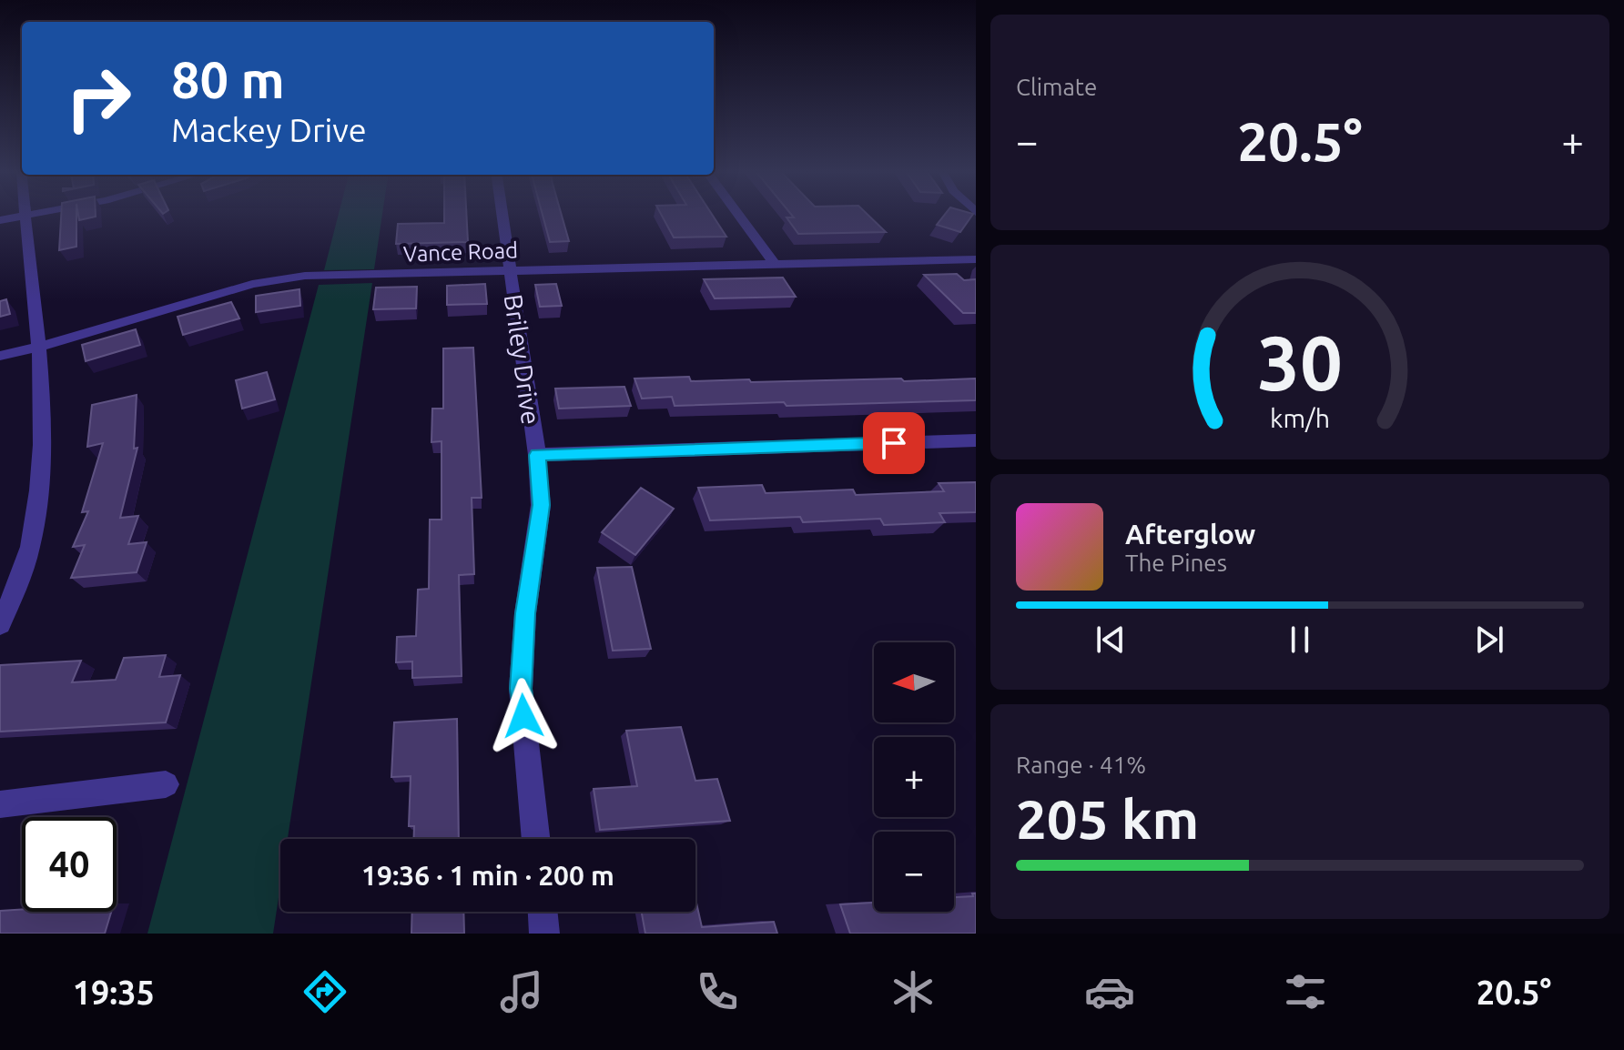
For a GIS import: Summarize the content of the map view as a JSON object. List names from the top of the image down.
{
  "streets": {
    "street": ["Vance Road", "Briley Drive"]
  },
  "crossings": [
    ["Vance Road", "Briley Drive"]
  ],
  "north": "left",
  "page": {
    "tile": [
      "Climate",
      ["Range · 41%", "205 km"]
    ],
    "turn": ["80 m", "Mackey Drive"],
    "heat": ["−", "20.5°", "+"],
    "song": ["Afterglow", "The Pines"],
    "map_buttons": ["+", "−"],
    "limit": "40",
    "trip": "19:36 · 1 min · 200 m",
    "tabs": ["19:35", "20.5°"],
    "gauge": ["30", "km/h"]
  }
}
